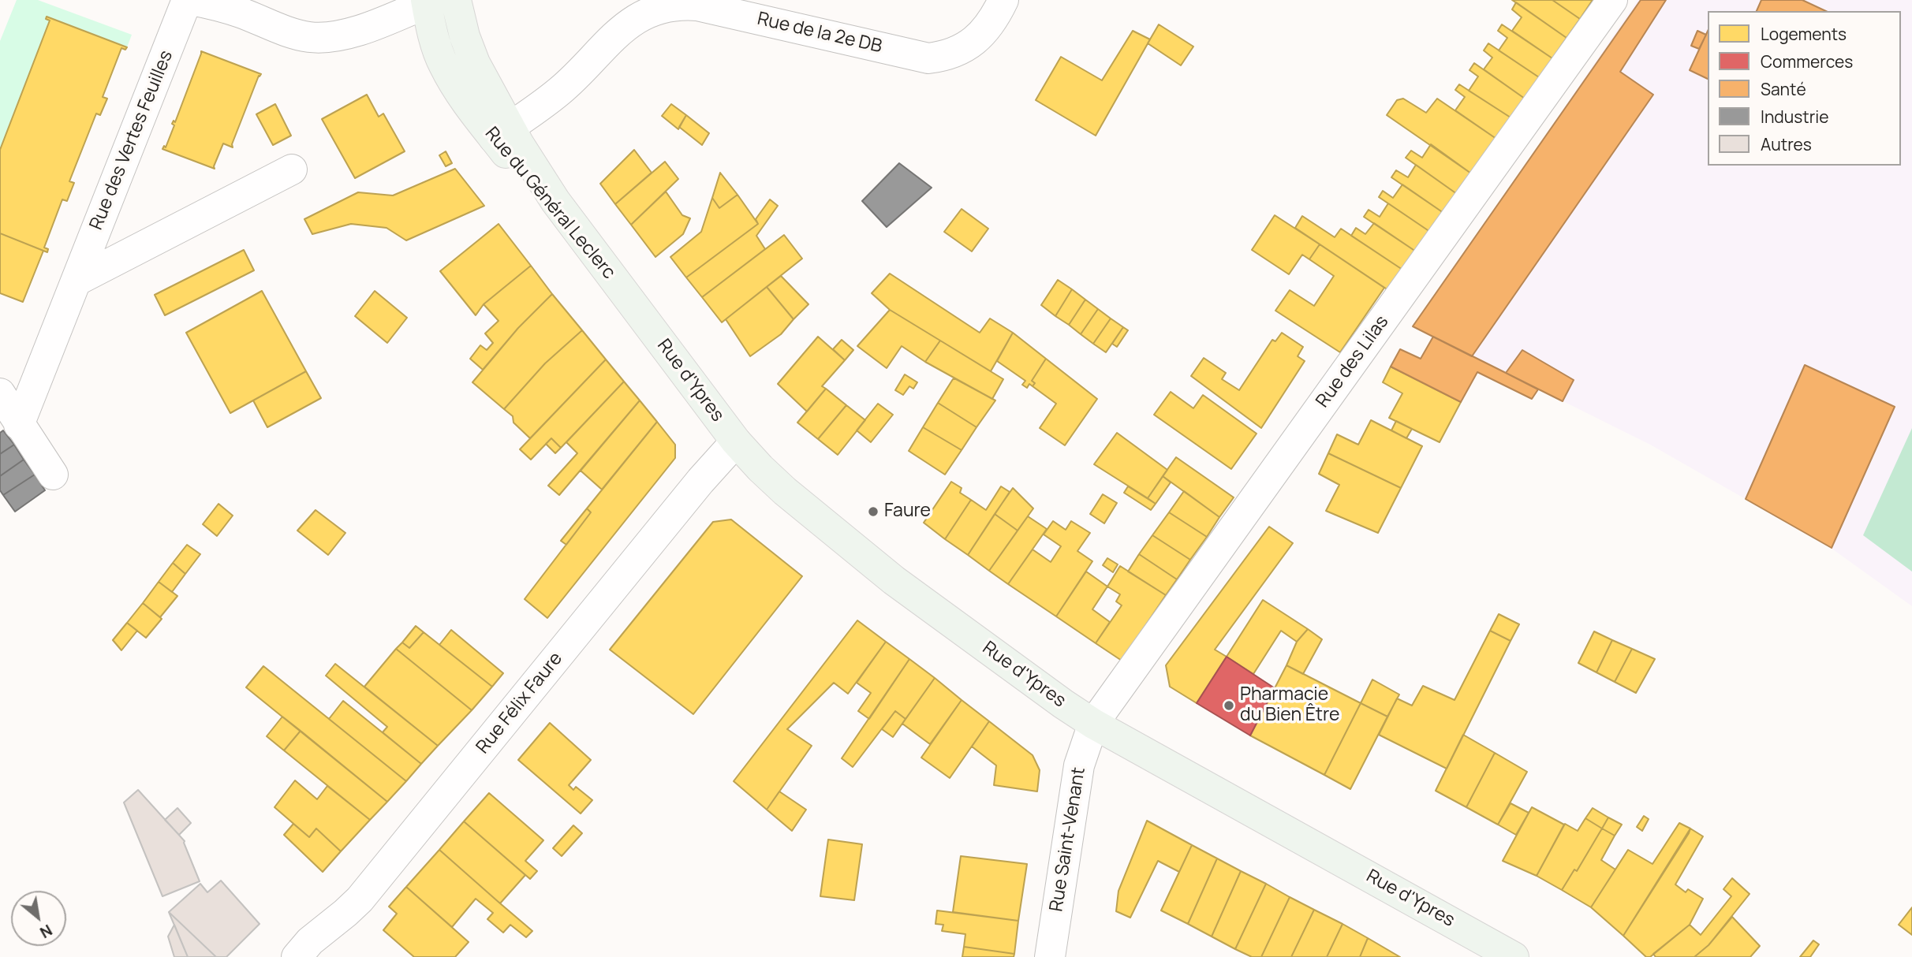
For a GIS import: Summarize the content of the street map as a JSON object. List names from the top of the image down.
{
  "streets": {
    "main road": ["Rue du Général Leclerc", "Rue d'Ypres"],
    "street": [
      "Rue de la 2e DB",
      "Rue des Vertes Feuilles",
      "Rue des Lilas",
      "Rue Félix Faure",
      "Rue Saint-Venant"
    ]
  },
  "crossings": [
    ["Rue de la 2e DB", "Rue du Général Leclerc"],
    ["Rue des Vertes Feuilles", "Rue du Général Leclerc"],
    ["Rue du Général Leclerc", "Rue d'Ypres"],
    ["Rue des Lilas", "Rue d'Ypres"],
    ["Rue des Lilas", "Rue Saint-Venant"],
    ["Rue d'Ypres", "Rue Félix Faure"],
    ["Rue d'Ypres", "Rue Saint-Venant"]
  ],
  "places": ["Faure", "Pharmacie du Bien Être"],
  "legend": [
    "Logements",
    "Commerces",
    "Santé",
    "Industrie",
    "Autres"
  ],
  "north": "bottom right"
}
